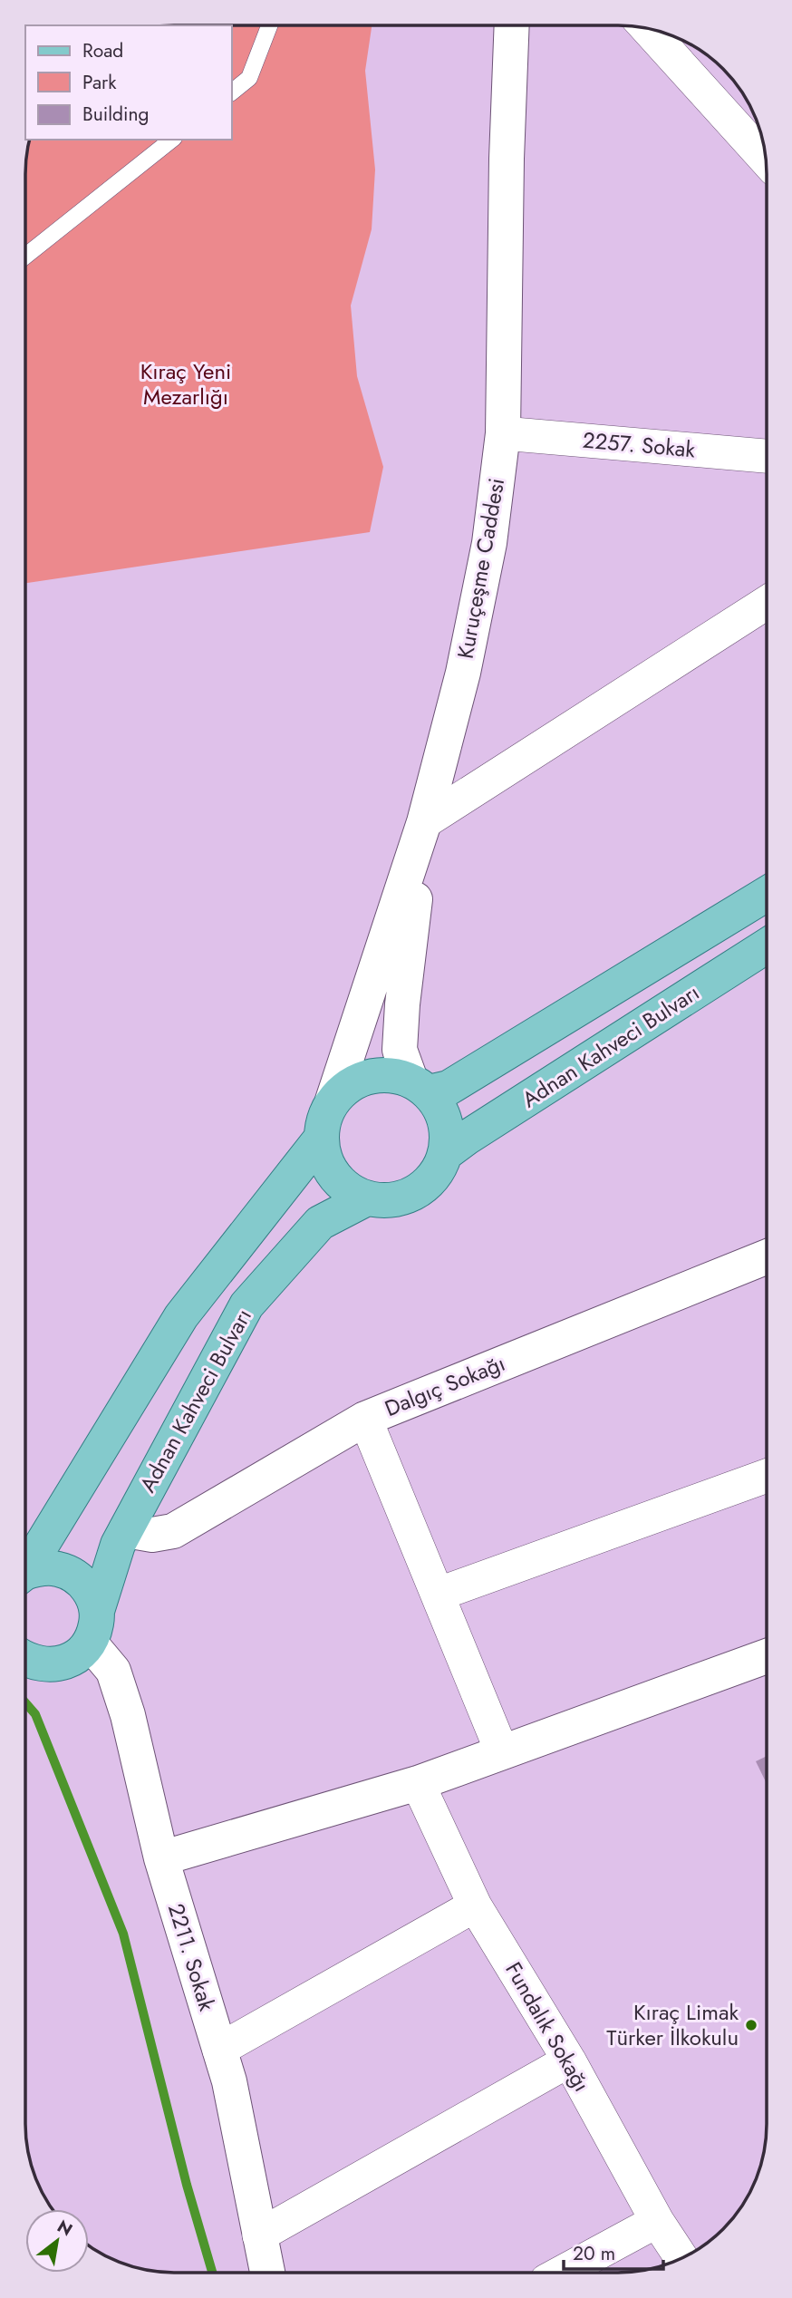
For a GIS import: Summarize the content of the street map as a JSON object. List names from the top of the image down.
{
  "streets": {
    "main road": ["Adnan Kahveci Bulvarı"],
    "street": [
      "2257. Sokak",
      "Kuruçeşme Caddesi",
      "Dalgıç Sokağı",
      "2211. Sokak",
      "Fundalık Sokağı"
    ]
  },
  "crossings": [
    ["2257. Sokak", "Kuruçeşme Caddesi"],
    ["Kuruçeşme Caddesi", "Adnan Kahveci Bulvarı"],
    ["Adnan Kahveci Bulvarı", "Dalgıç Sokağı"],
    ["Adnan Kahveci Bulvarı", "2211. Sokak"]
  ],
  "parks": ["Kıraç Yeni Mezarlığı"],
  "places": ["Kıraç Limak Türker İlkokulu"],
  "legend": ["Road", "Park", "Building"],
  "scale_bar": "20 m",
  "north": "top right"
}
